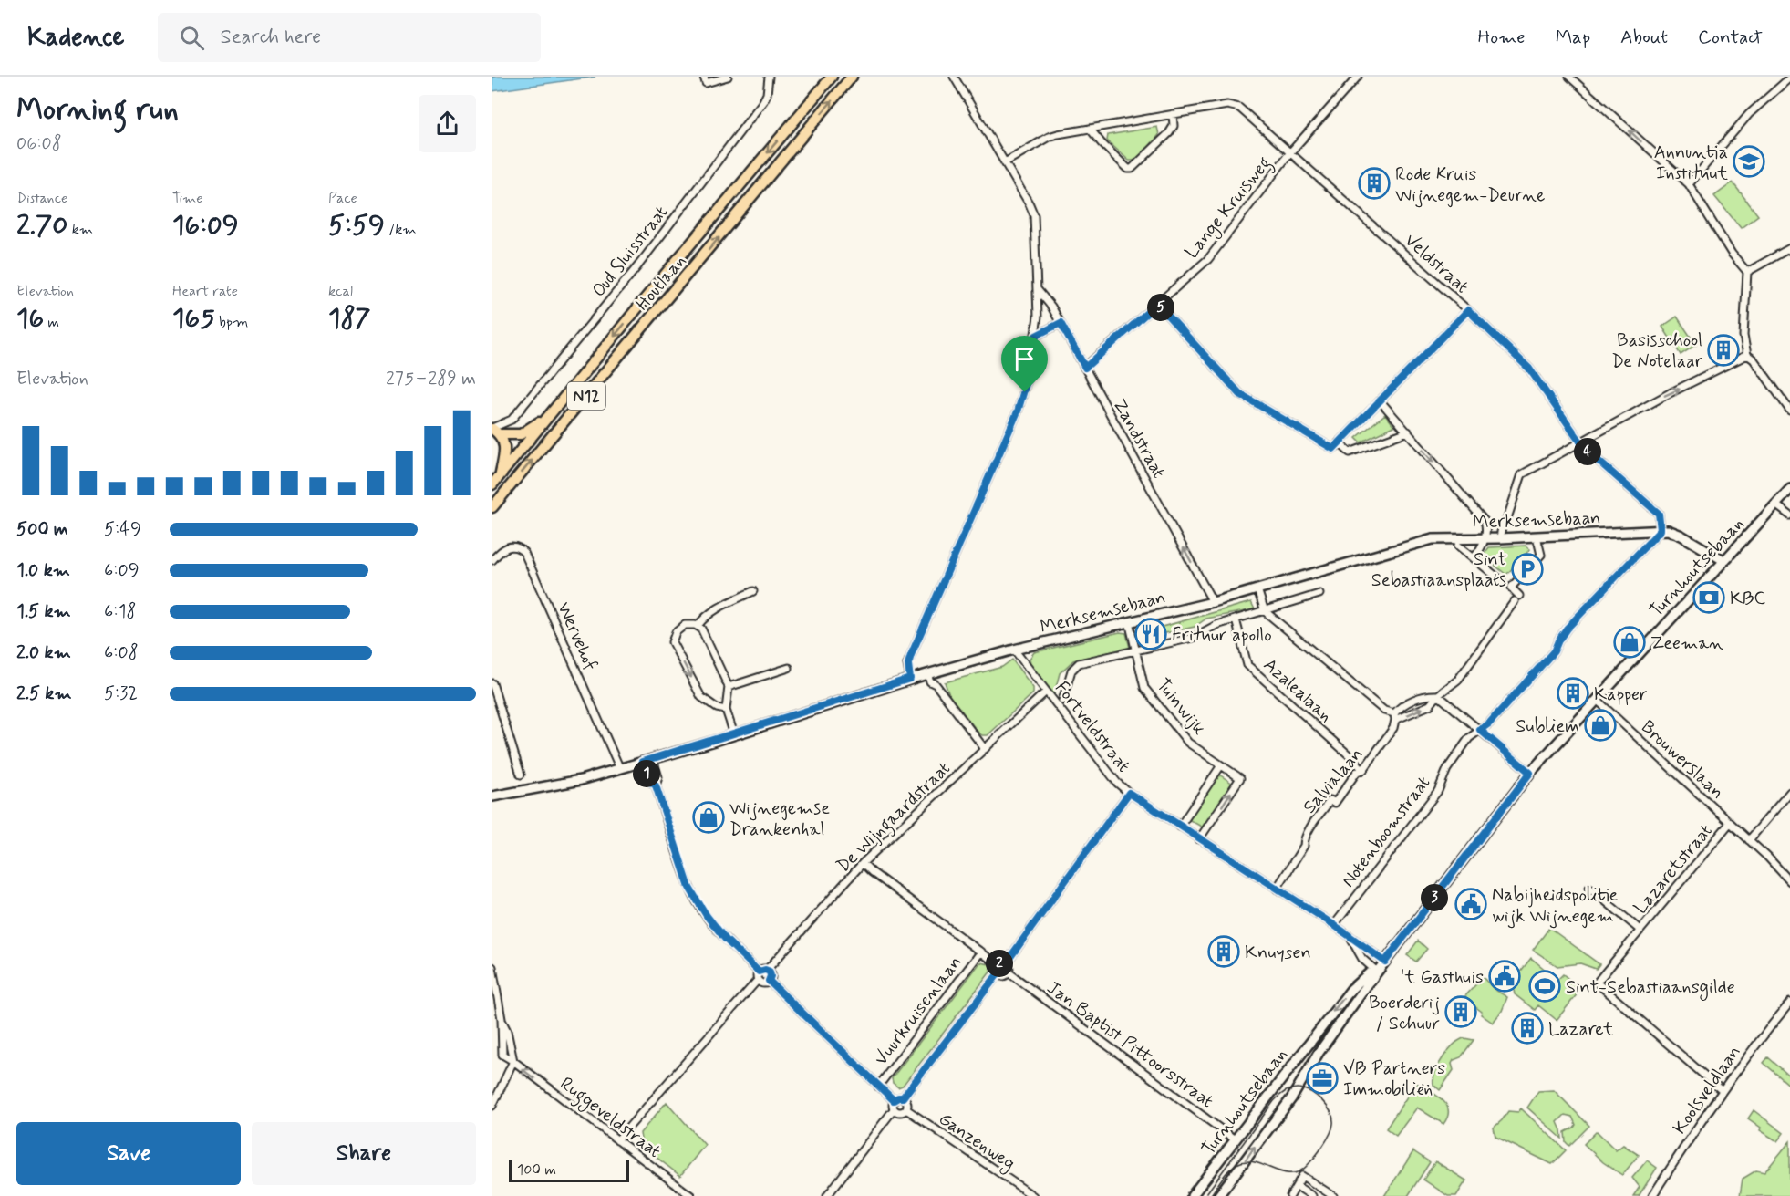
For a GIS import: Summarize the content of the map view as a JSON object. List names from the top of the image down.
{
  "streets": {
    "main road": [
      "Houtlaan",
      "N12",
      "Merksemsebaan",
      "Turnhoutsebaan"
    ],
    "street": [
      "Lange Kruisweg",
      "Oud Sluisstraat",
      "Veldstraat",
      "Zandstraat",
      "Wervehof",
      "Azalealaan",
      "Tuinwijk",
      "Fortveldstraat",
      "Brouwerslaan",
      "Salvialaan",
      "De Wijngaardstraat",
      "Notenboomstraat",
      "Lazaretstraat",
      "Vuurkruisenlaan",
      "Jan Baptist Pittoorsstraat",
      "Koolsveldlaan",
      "Ruggeveldstraat",
      "Ganzenweg"
    ]
  },
  "crossings": [
    ["Lange Kruisweg", "Veldstraat"],
    ["Lange Kruisweg", "Zandstraat"],
    ["Veldstraat", "Merksemsebaan"],
    ["Veldstraat", "Notenboomstraat"],
    ["Zandstraat", "Merksemsebaan"],
    ["Merksemsebaan", "Turnhoutsebaan"],
    ["Merksemsebaan", "Wervehof"],
    ["Merksemsebaan", "Tuinwijk"],
    ["Merksemsebaan", "Fortveldstraat"],
    ["Merksemsebaan", "Notenboomstraat"],
    ["Turnhoutsebaan", "Fortveldstraat"],
    ["Turnhoutsebaan", "Brouwerslaan"],
    ["Turnhoutsebaan", "Jan Baptist Pittoorsstraat"],
    ["Azalealaan", "Salvialaan"],
    ["Tuinwijk", "Fortveldstraat"],
    ["Fortveldstraat", "Salvialaan"],
    ["Fortveldstraat", "De Wijngaardstraat"],
    ["Fortveldstraat", "Notenboomstraat"],
    ["Brouwerslaan", "Lazaretstraat"],
    ["Lazaretstraat", "Koolsveldlaan"]
  ],
  "one_way": ["Zandstraat", "Ruggeveldstraat"],
  "places": {
    "school or university": ["Annuntia Instituut"],
    "building": [
      "Rode Kruis Wijnegem-Deurne",
      "Basisschool De Notelaar",
      "Kapper",
      "Knuysen",
      "Boerderij / Schuur",
      "Lazaret"
    ],
    "parking": ["Sint Sebastiaansplaats"],
    "bank": ["KBC"],
    "restaurant": ["Frituur apollo"],
    "shop": ["Zeeman", "Subliem", "Wijnegemse Drankenhal"],
    "public building": ["Nabijheidspolitie wijk Wijnegem", "'t Gasthuis"],
    "sports": ["Sint-Sebastiaansgilde"],
    "office": ["VB Partners Immobiliën"]
  },
  "scale_bar": "100 m",
  "page": {
    "header": "Kadence",
    "search": "Search here",
    "nav": [
      "Home",
      "Map",
      "About",
      "Contact"
    ],
    "heading": ["Morning run", "06:08"],
    "stats": [
      ["Distance", "2.70 km"],
      ["Time", "16:09"],
      ["Pace", "5:59 /km"],
      ["Elevation", "16 m"],
      ["Heart rate", "165 bpm"],
      ["kcal", "187"]
    ],
    "pins": [
      "5",
      "4",
      "1",
      "3",
      "2"
    ],
    "chart": ["Elevation", "275–289 m"],
    "list": [
      {
        "name": "500 m",
        "note": "5:49"
      },
      {
        "name": "1.0 km",
        "note": "6:09"
      },
      {
        "name": "1.5 km",
        "note": "6:18"
      },
      {
        "name": "2.0 km",
        "note": "6:08"
      },
      {
        "name": "2.5 km",
        "note": "5:32"
      }
    ],
    "buttons": ["Save", "Share"],
    "scale": "100 m"
  }
}
